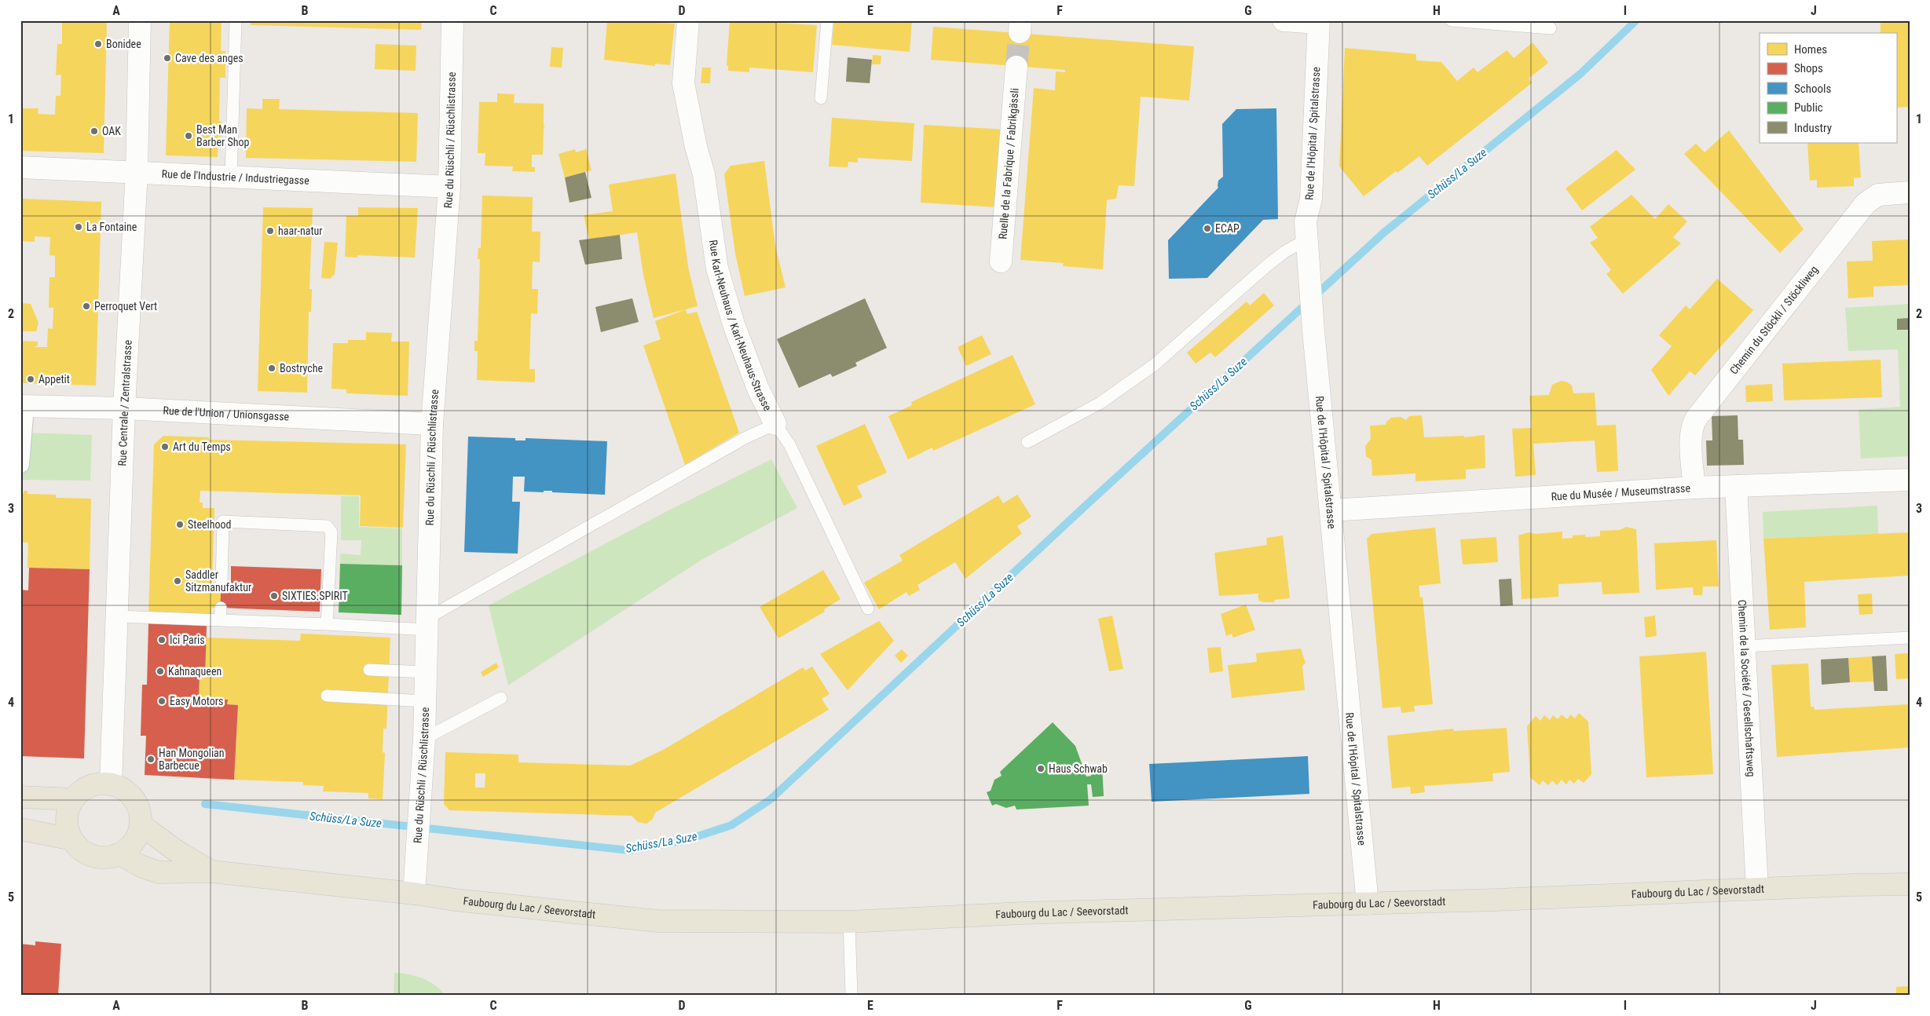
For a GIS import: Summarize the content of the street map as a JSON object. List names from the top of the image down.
{
  "streets": {
    "main road": ["Faubourg du Lac / Seevorstadt"],
    "street": [
      "Rue de l'Hôpital / Spitalstrasse",
      "Rue du Rüschli / Rüschlistrasse",
      "Ruelle de la Fabrique / Fabrikgässli",
      "Rue de l'Industrie / Industriegasse",
      "Chemin du Stöckli / Stöckliweg",
      "Rue Karl-Neuhaus / Karl-Neuhaus-Strasse",
      "Rue Centrale / Zentralstrasse",
      "Rue de l'Union / Unionsgasse",
      "Rue du Musée / Museumstrasse",
      "Chemin de la Société / Gesellschaftsweg"
    ]
  },
  "crossings": [
    ["Rue de l'Hôpital / Spitalstrasse", "Rue du Musée / Museumstrasse"],
    ["Rue de l'Hôpital / Spitalstrasse", "Faubourg du Lac / Seevorstadt"],
    ["Rue du Rüschli / Rüschlistrasse", "Rue de l'Industrie / Industriegasse"],
    ["Rue du Rüschli / Rüschlistrasse", "Rue de l'Union / Unionsgasse"],
    ["Rue du Rüschli / Rüschlistrasse", "Faubourg du Lac / Seevorstadt"],
    ["Rue de l'Industrie / Industriegasse", "Rue Centrale / Zentralstrasse"],
    ["Chemin du Stöckli / Stöckliweg", "Rue du Musée / Museumstrasse"],
    ["Rue Centrale / Zentralstrasse", "Rue de l'Union / Unionsgasse"],
    ["Rue Centrale / Zentralstrasse", "Faubourg du Lac / Seevorstadt"],
    ["Rue du Musée / Museumstrasse", "Chemin de la Société / Gesellschaftsweg"],
    ["Chemin de la Société / Gesellschaftsweg", "Faubourg du Lac / Seevorstadt"]
  ],
  "water": ["Schüss/La Suze"],
  "places": [
    "Bonidee",
    "Cave des anges",
    "OAK",
    "Best Man Barber Shop",
    "La Fontaine",
    "ECAP",
    "haar-natur",
    "Perroquet Vert",
    "Bostryche",
    "Appetit",
    "Art du Temps",
    "Steelhood",
    "Saddler Sitzmanufaktur",
    "SIXTIES.SPIRIT",
    "Ici Paris",
    "Kahnaqueen",
    "Easy Motors",
    "Han Mongolian Barbecue",
    "Haus Schwab"
  ],
  "legend": [
    "Homes",
    "Shops",
    "Schools",
    "Public",
    "Industry"
  ],
  "grid": {
    "columns": [
      "A",
      "B",
      "C",
      "D",
      "E",
      "F",
      "G",
      "H",
      "I",
      "J"
    ],
    "rows": [
      "1",
      "2",
      "3",
      "4",
      "5"
    ]
  }
}
